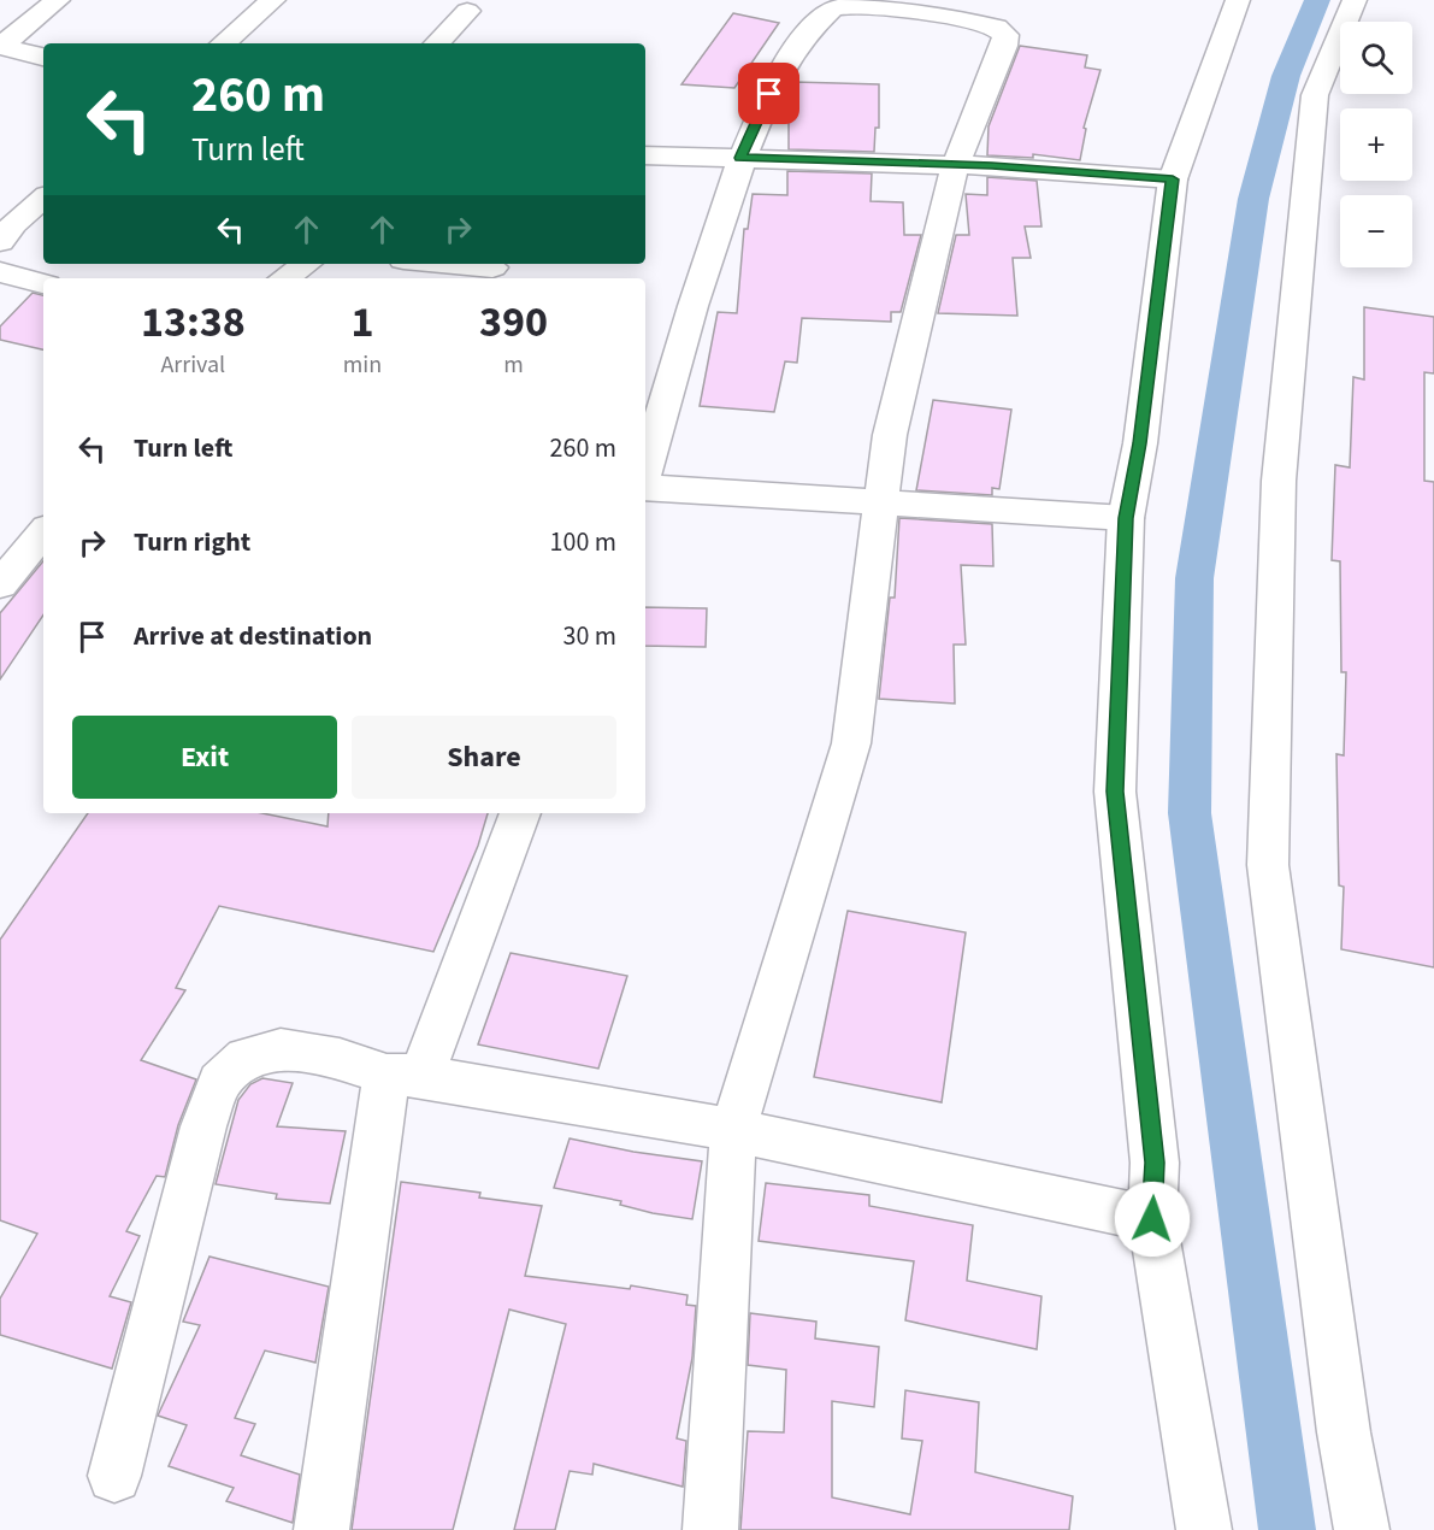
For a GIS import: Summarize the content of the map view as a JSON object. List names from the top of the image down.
{
  "page": {
    "map_buttons": ["+", "−"],
    "turn": ["260 m", "Turn left"],
    "eta": [
      "13:38",
      "Arrival",
      "1",
      "min",
      "390",
      "m"
    ],
    "list": [
      {
        "name": "Turn left",
        "value": "260 m"
      },
      {
        "name": "Turn right",
        "value": "100 m"
      },
      {
        "name": "Arrive at destination",
        "value": "30 m"
      }
    ],
    "buttons": ["Exit", "Share"]
  }
}
